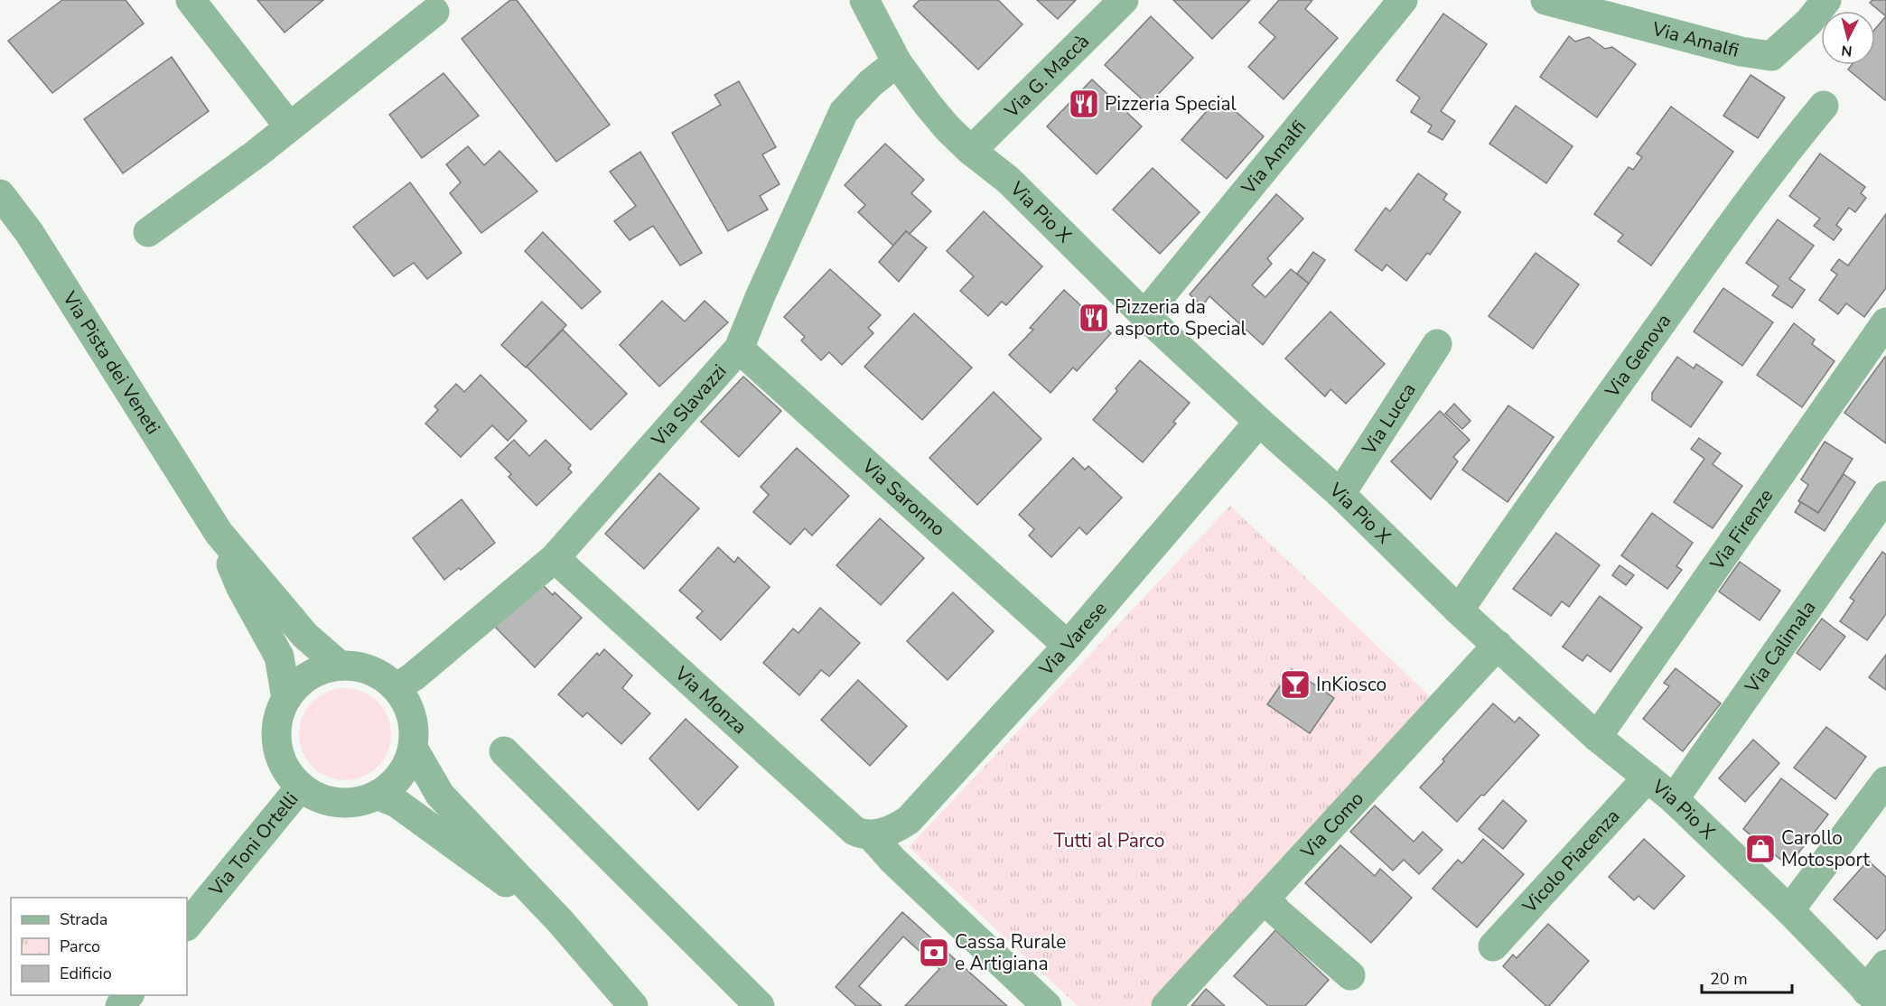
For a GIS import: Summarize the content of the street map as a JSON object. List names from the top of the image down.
{
  "streets": {
    "street": [
      "Via Amalfi",
      "Via G. Maccà",
      "Via Pio X",
      "Via Genova",
      "Via Pista dei Veneti",
      "Via Slavazzi",
      "Via Lucca",
      "Via Saronno",
      "Via Firenze",
      "Via Varese",
      "Via Calimala",
      "Via Monza",
      "Via Como",
      "Via Toni Ortelli",
      "Vicolo Piacenza"
    ]
  },
  "crossings": [
    ["Via Amalfi", "Via Pio X"],
    ["Via G. Maccà", "Via Pio X"],
    ["Via Pio X", "Via Genova"],
    ["Via Pio X", "Via Slavazzi"],
    ["Via Pio X", "Via Lucca"],
    ["Via Pio X", "Via Firenze"],
    ["Via Pio X", "Via Varese"],
    ["Via Pio X", "Via Calimala"],
    ["Via Pio X", "Via Como"],
    ["Via Pio X", "Vicolo Piacenza"],
    ["Via Pista dei Veneti", "Via Slavazzi"],
    ["Via Pista dei Veneti", "Via Toni Ortelli"],
    ["Via Slavazzi", "Via Saronno"],
    ["Via Slavazzi", "Via Monza"],
    ["Via Slavazzi", "Via Toni Ortelli"],
    ["Via Saronno", "Via Varese"],
    ["Via Varese", "Via Monza"]
  ],
  "parks": ["Tutti al Parco"],
  "places": {
    "restaurant": ["Pizzeria Special", "Pizzeria da asporto Special"],
    "bar": ["InKiosco"],
    "shop": ["Carollo Motosport"],
    "bank": ["Cassa Rurale e Artigiana"]
  },
  "legend": ["Strada", "Parco", "Edificio"],
  "scale_bar": "20 m",
  "north": "bottom"
}
